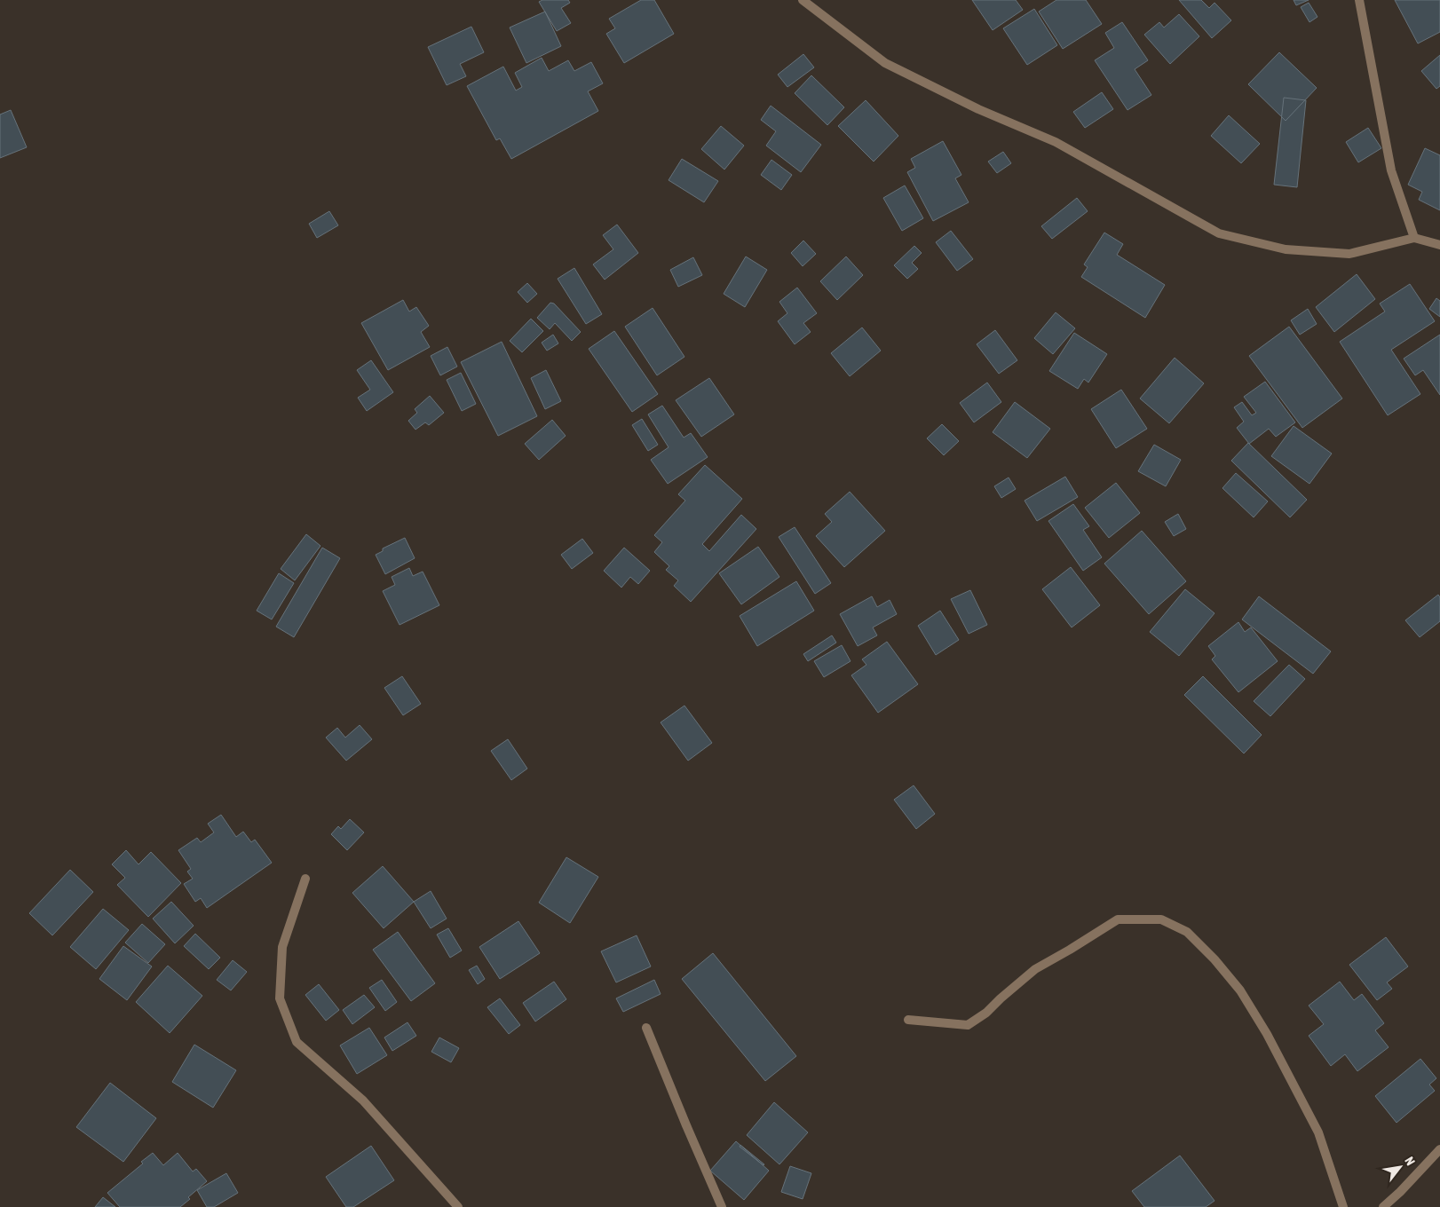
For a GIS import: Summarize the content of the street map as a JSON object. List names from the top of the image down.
{
  "north": "top right"
}
